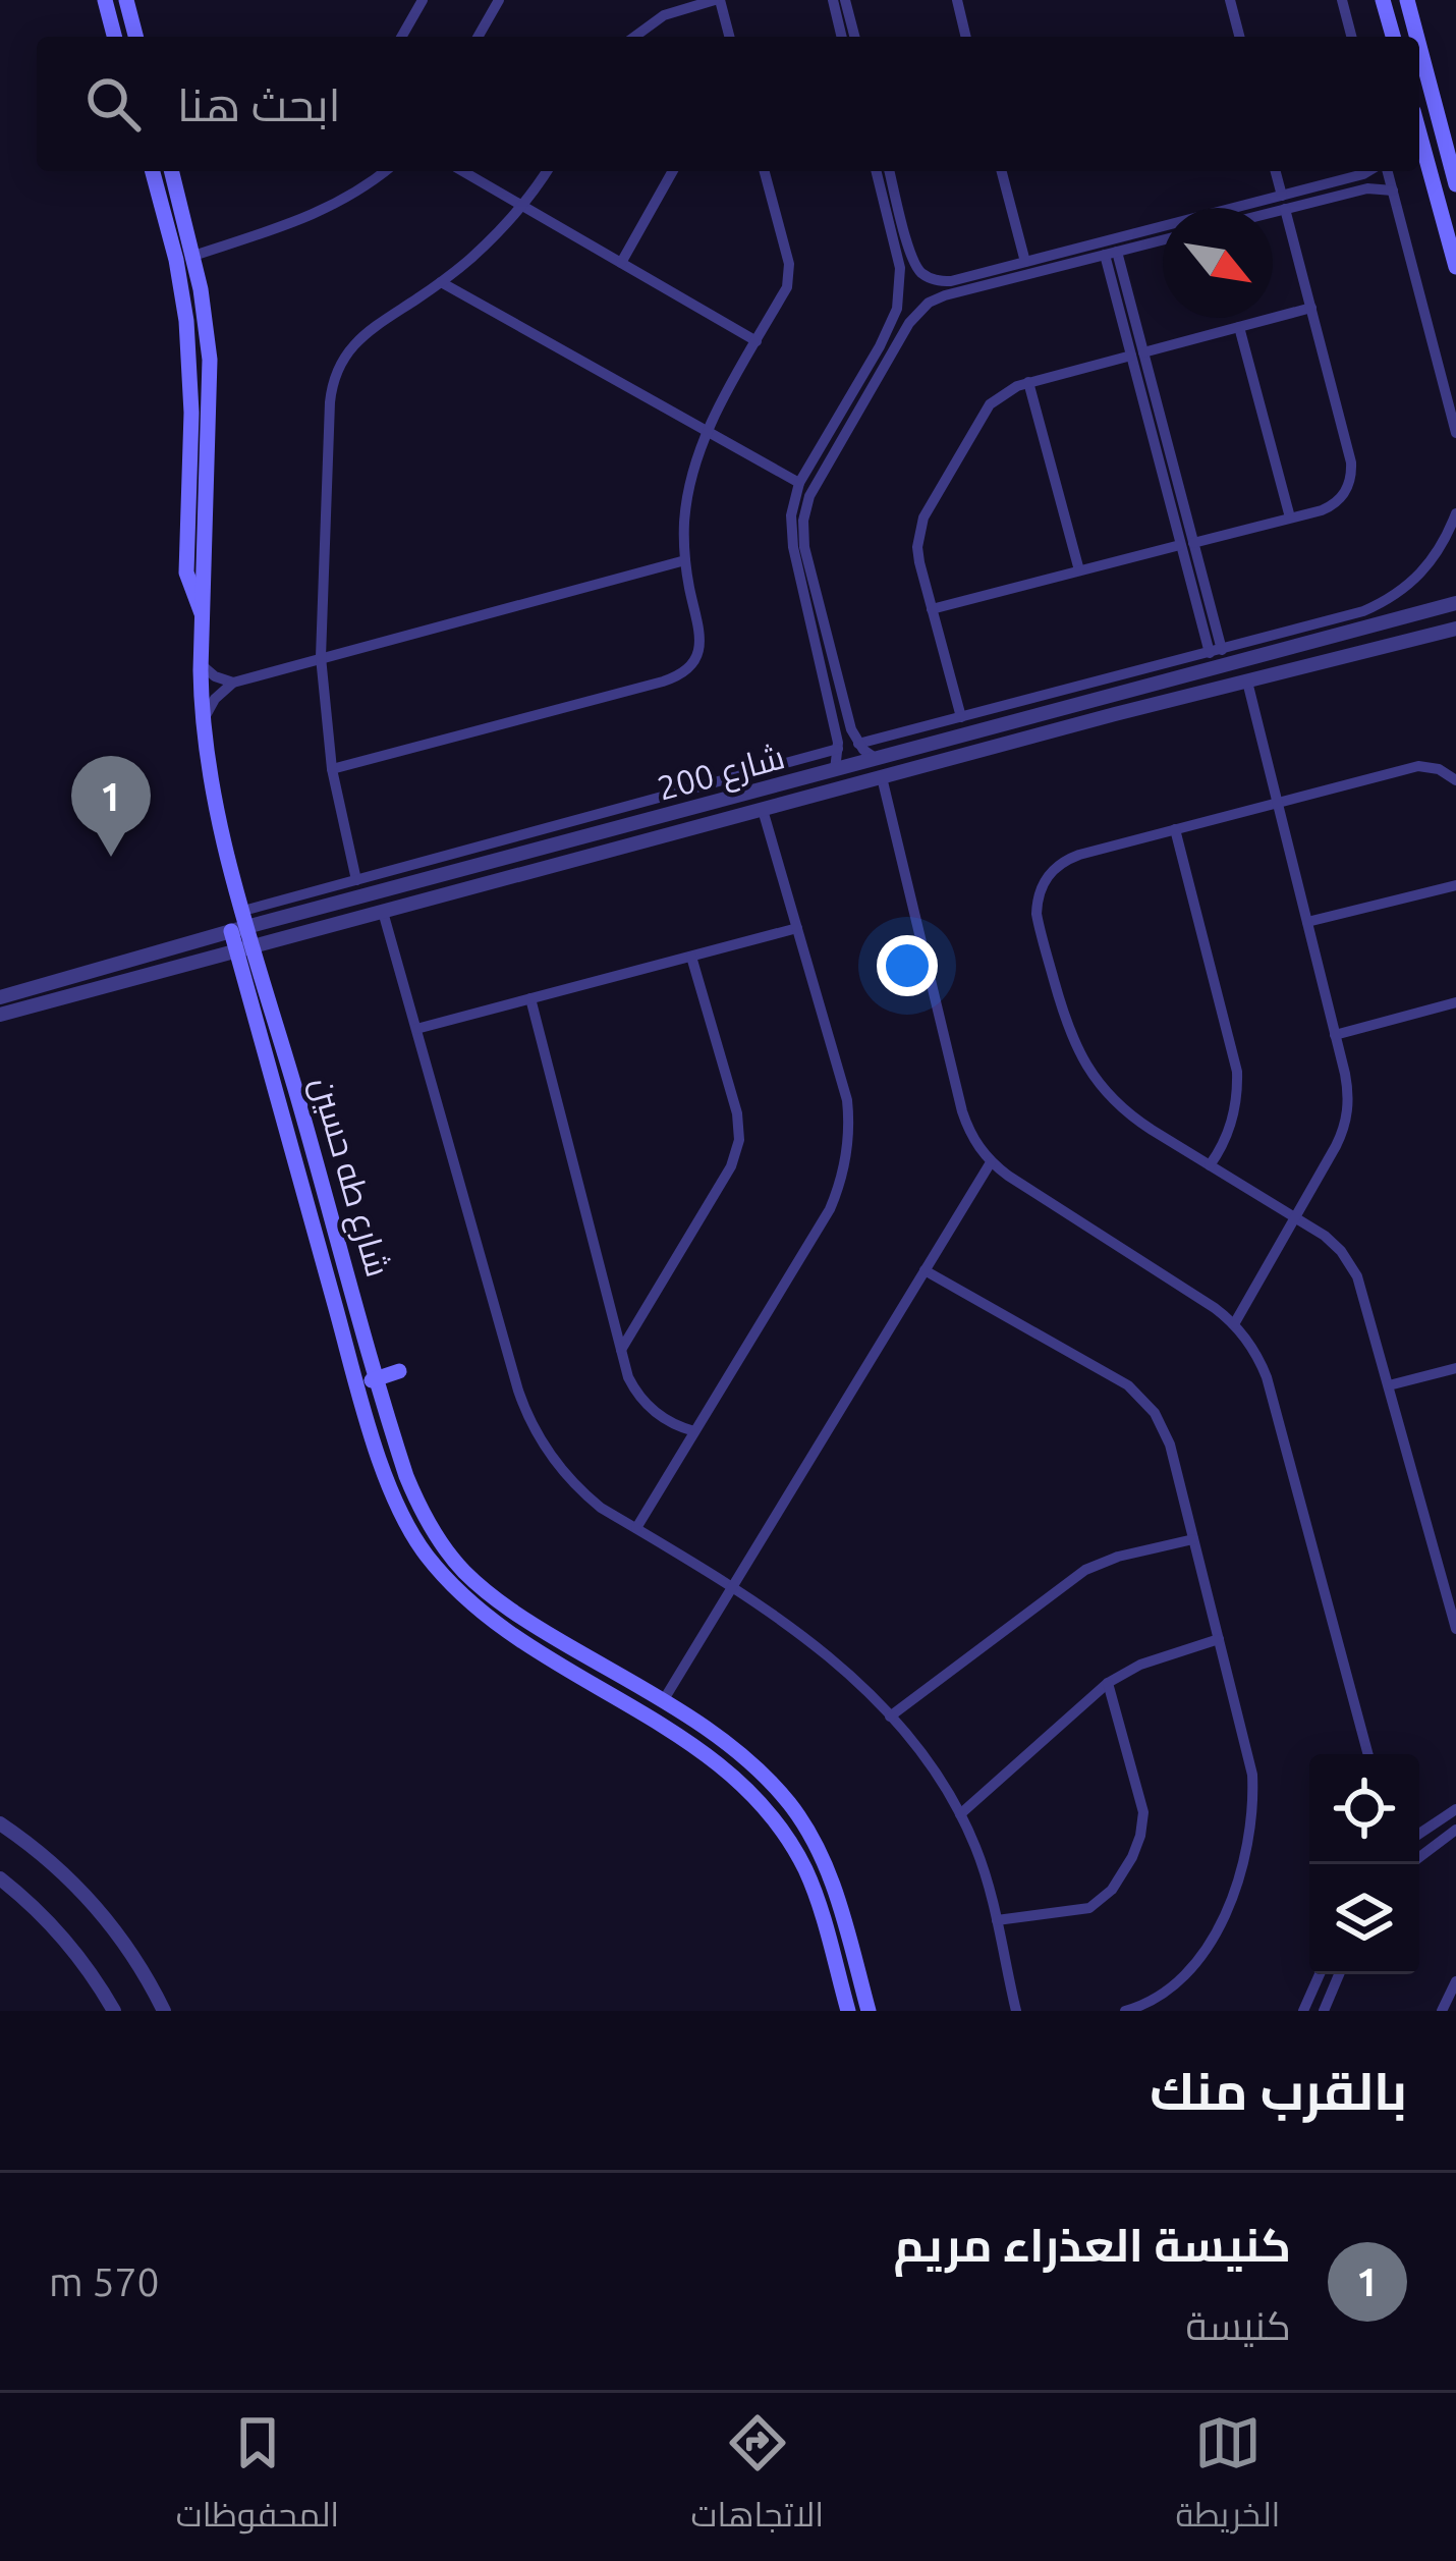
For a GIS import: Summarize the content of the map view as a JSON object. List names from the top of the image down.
{
  "streets": {
    "main road": ["شارع طه حسين"],
    "street": ["شارع 200"]
  },
  "crossings": [
    ["شارع 200", "شارع طه حسين"]
  ],
  "north": "bottom right",
  "page": {
    "search": "ابحث هنا",
    "pins": "1",
    "heading": "بالقرب منك",
    "list": [
      {
        "mark": "1",
        "name": "كنيسة العذراء مريم",
        "note": "كنيسة",
        "value": "570 m"
      }
    ],
    "nav": ["الخريطة", "الاتجاهات", "المحفوظات"]
  }
}
